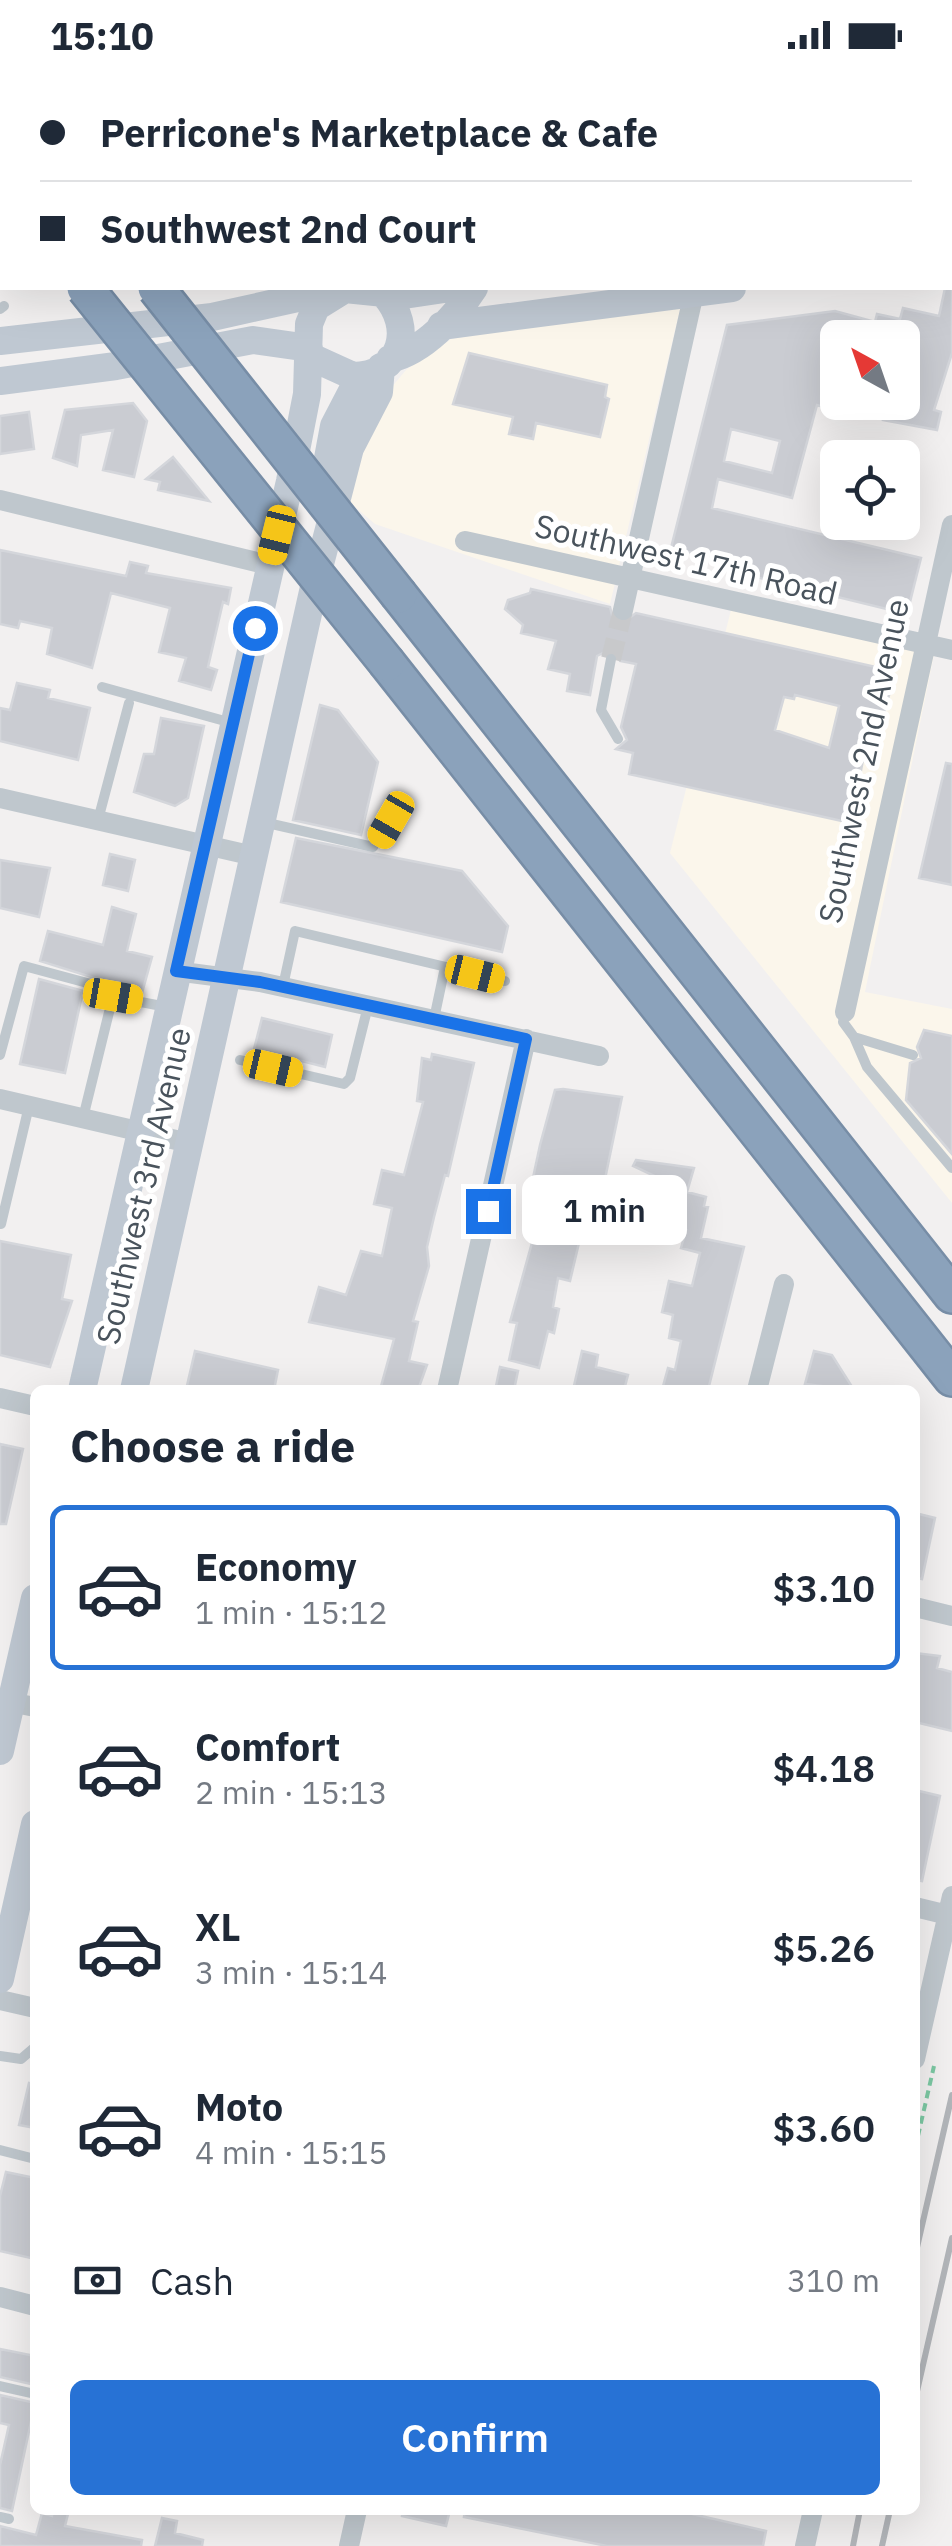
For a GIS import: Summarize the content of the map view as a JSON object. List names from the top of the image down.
{
  "streets": {
    "main road": ["Southwest 3rd Avenue"],
    "street": ["Southwest 17th Road", "Southwest 2nd Avenue"]
  },
  "crossings": [
    ["Southwest 17th Road", "Southwest 2nd Avenue"]
  ],
  "north": "top left",
  "page": {
    "status": "15:10",
    "banner": ["Perricone's Marketplace & Cafe", "Southwest 2nd Court"],
    "bubble": "1 min",
    "heading": "Choose a ride",
    "list": [
      {
        "name": "Economy",
        "note": "1 min · 15:12",
        "value": "$3.10"
      },
      {
        "name": "Comfort",
        "note": "2 min · 15:13",
        "value": "$4.18"
      },
      {
        "name": "XL",
        "note": "3 min · 15:14",
        "value": "$5.26"
      },
      {
        "name": "Moto",
        "note": "4 min · 15:15",
        "value": "$3.60"
      }
    ],
    "pay": ["Cash", "310 m"],
    "buttons": "Confirm"
  }
}
